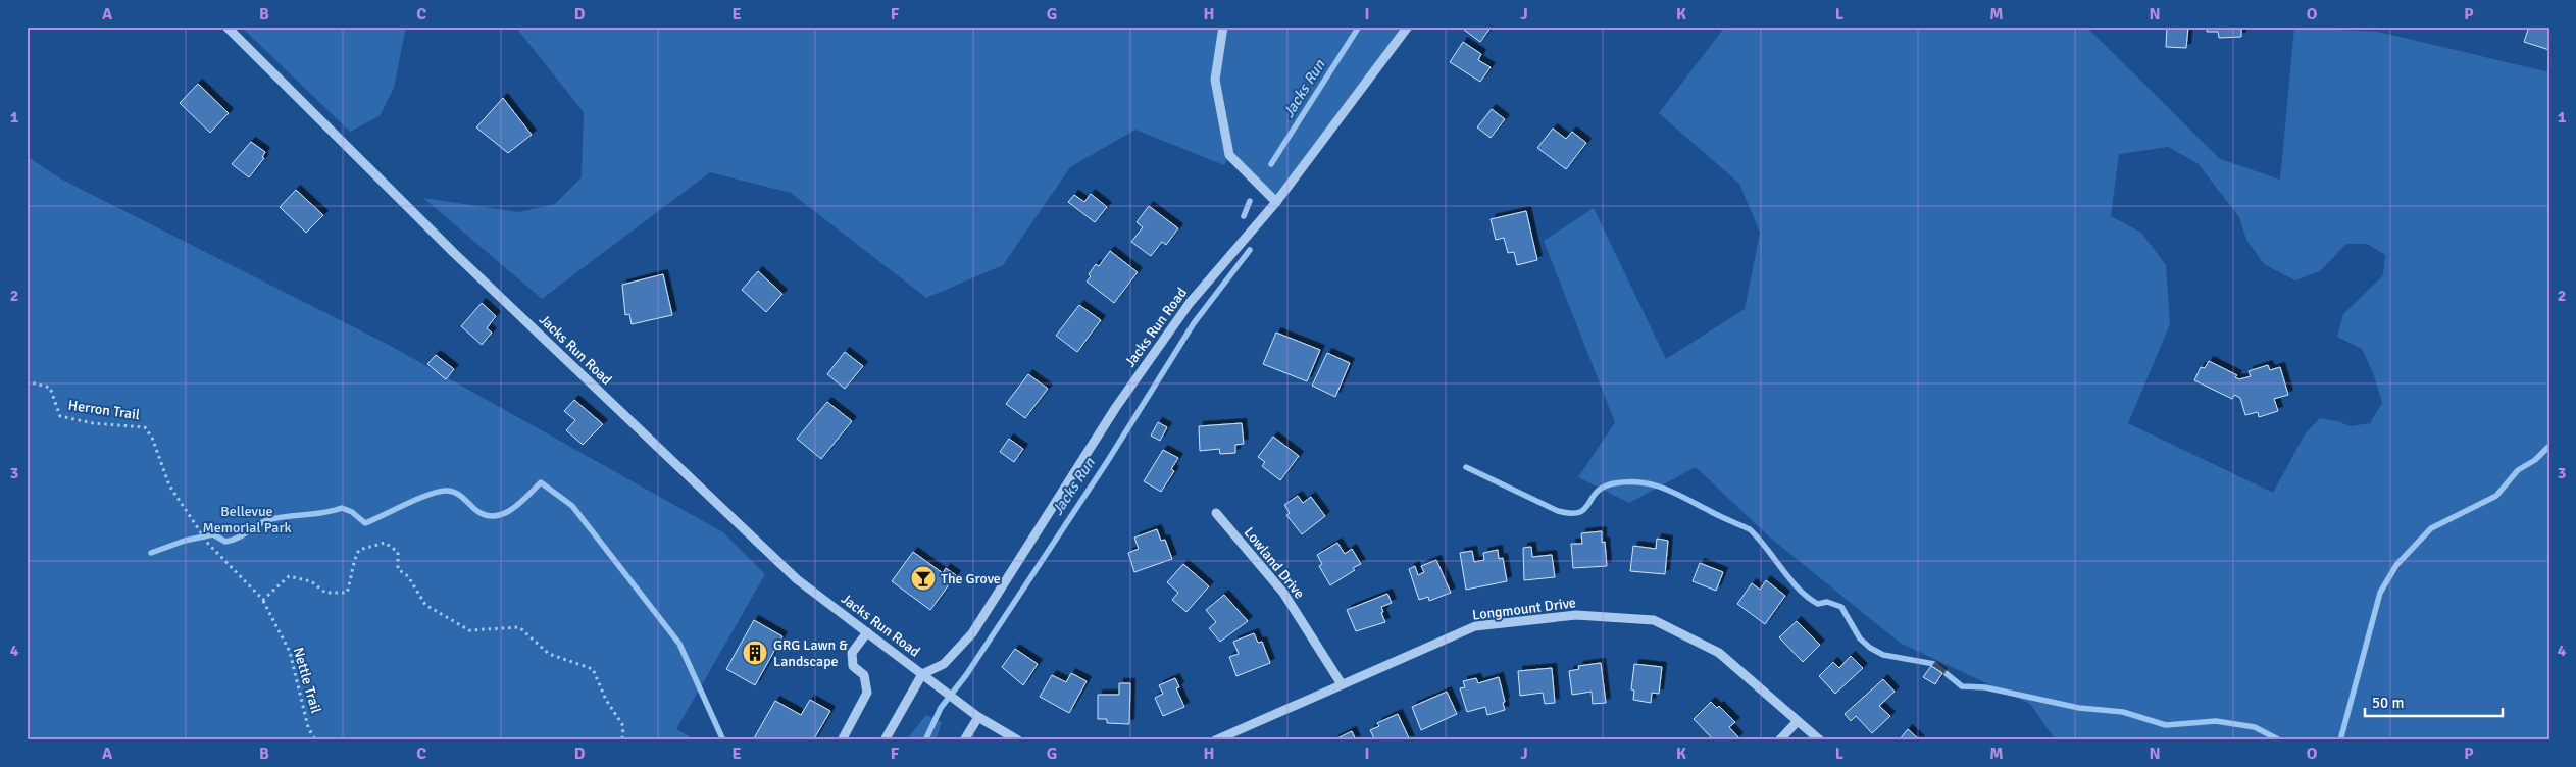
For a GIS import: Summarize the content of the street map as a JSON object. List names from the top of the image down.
{
  "streets": {
    "street": ["Jacks Run Road", "Lowland Drive", "Longmount Drive"],
    "path": ["Herron Trail", "Nettle Trail"]
  },
  "crossings": [
    ["Herron Trail", "Nettle Trail"],
    ["Lowland Drive", "Longmount Drive"]
  ],
  "water": ["Jacks Run"],
  "parks": ["Bellevue Memorial Park"],
  "places": {
    "bar": ["The Grove"],
    "building": ["GRG Lawn & Landscape"]
  },
  "scale_bar": "50 m",
  "grid": {
    "columns": [
      "A",
      "B",
      "C",
      "D",
      "E",
      "F",
      "G",
      "H",
      "I",
      "J",
      "K",
      "L",
      "M",
      "N",
      "O",
      "P"
    ],
    "rows": [
      "1",
      "2",
      "3",
      "4"
    ]
  }
}
